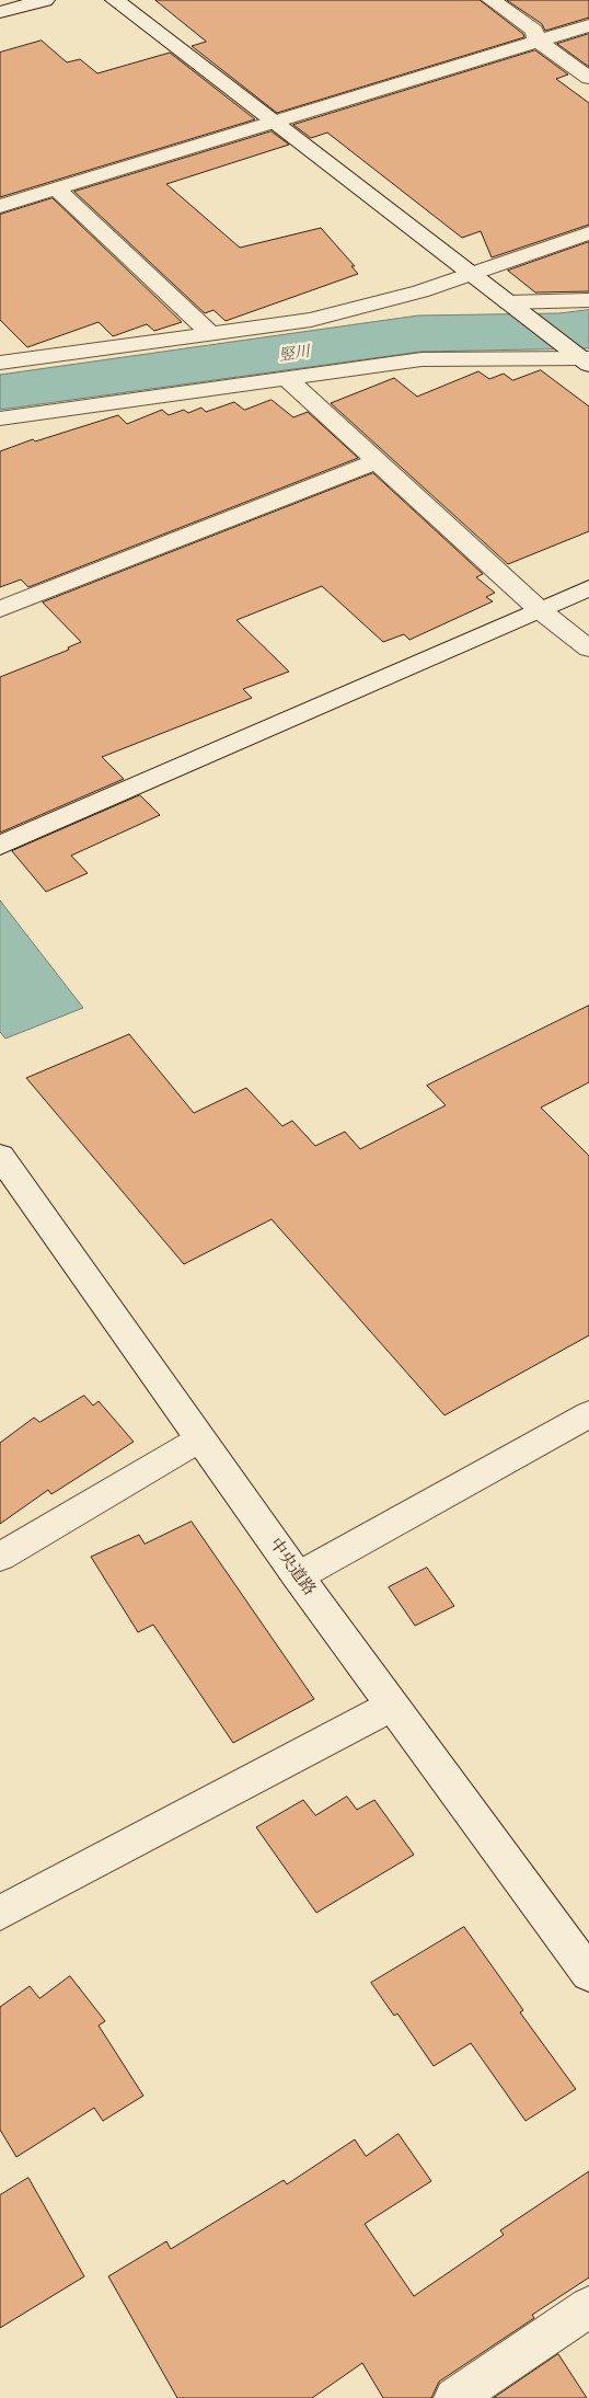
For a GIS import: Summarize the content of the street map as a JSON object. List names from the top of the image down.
{
  "streets": {
    "street": ["中央道路"]
  },
  "water": ["竪川"]
}
